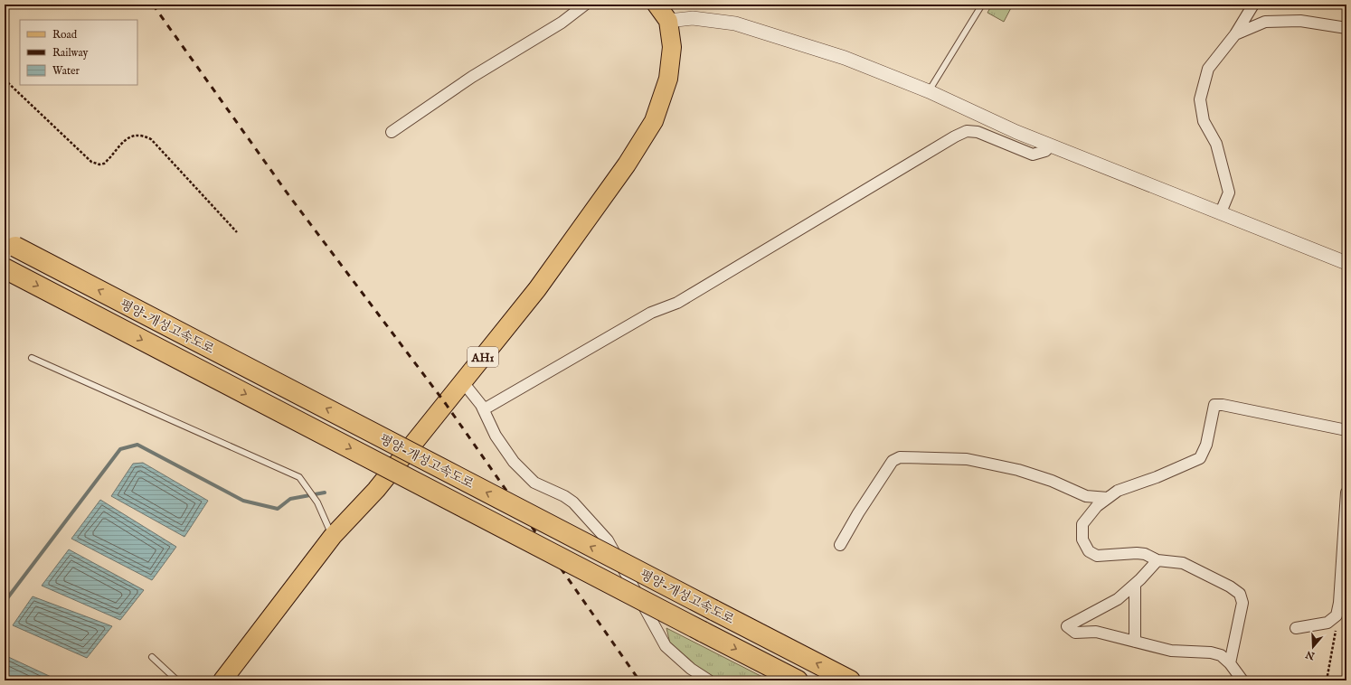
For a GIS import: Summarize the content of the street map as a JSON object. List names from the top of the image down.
{
  "streets": {
    "highway": ["평양-개성고속도로"],
    "main road": ["AH1"]
  },
  "legend": ["Road", "Railway", "Water"],
  "north": "bottom"
}
